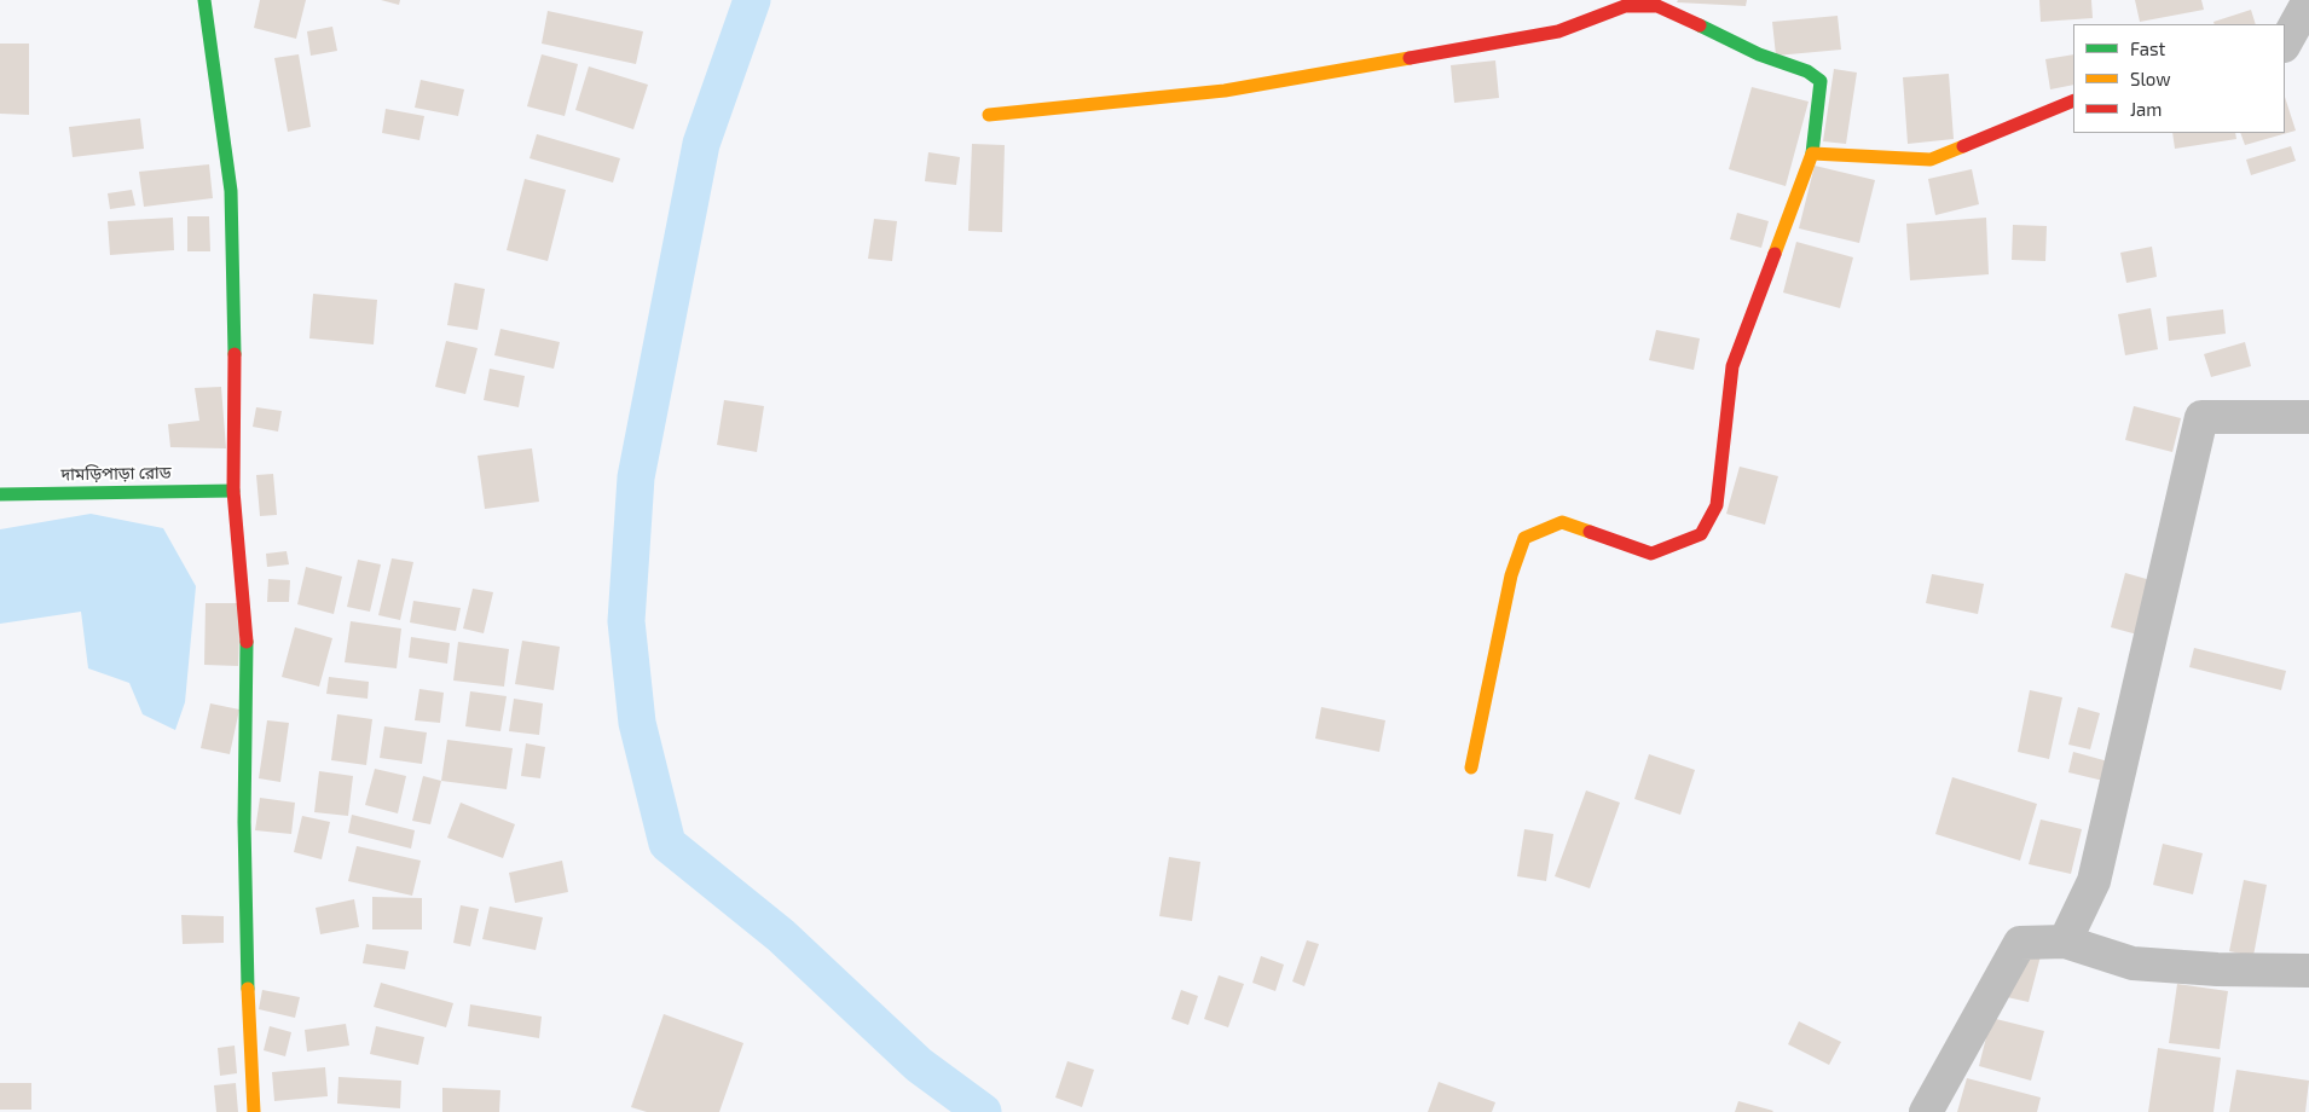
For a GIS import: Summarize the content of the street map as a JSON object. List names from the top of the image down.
{
  "streets": {
    "street": ["দামড়িপাড়া রোড"]
  },
  "legend": ["Fast", "Slow", "Jam"]
}
